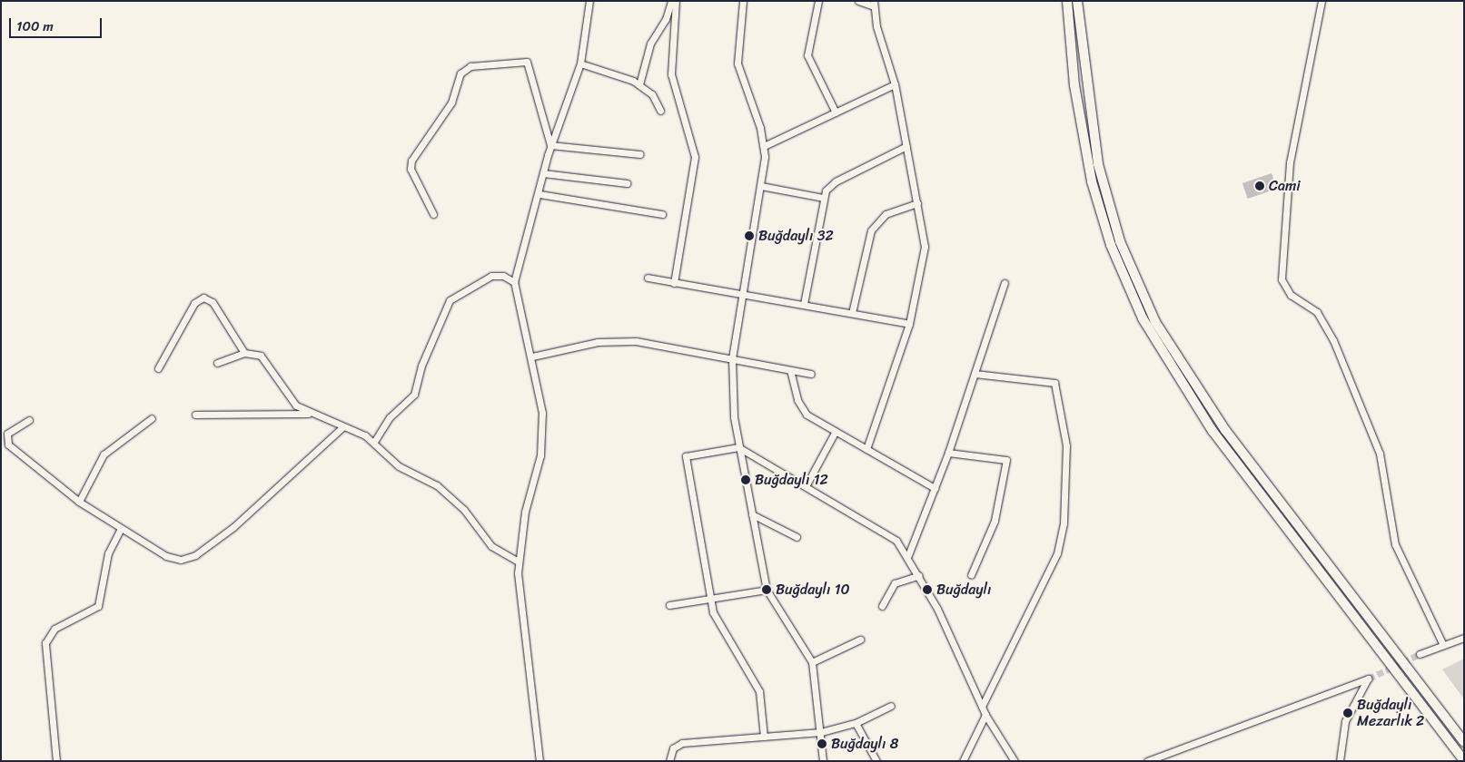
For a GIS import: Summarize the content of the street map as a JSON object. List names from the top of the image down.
{
  "places": [
    "Cami",
    "Buğdaylı 32",
    "Buğdaylı 12",
    "Buğdaylı 10",
    "Buğdaylı",
    "Buğdaylı Mezarlık 2",
    "Buğdaylı 8"
  ],
  "scale_bar": "100 m"
}
